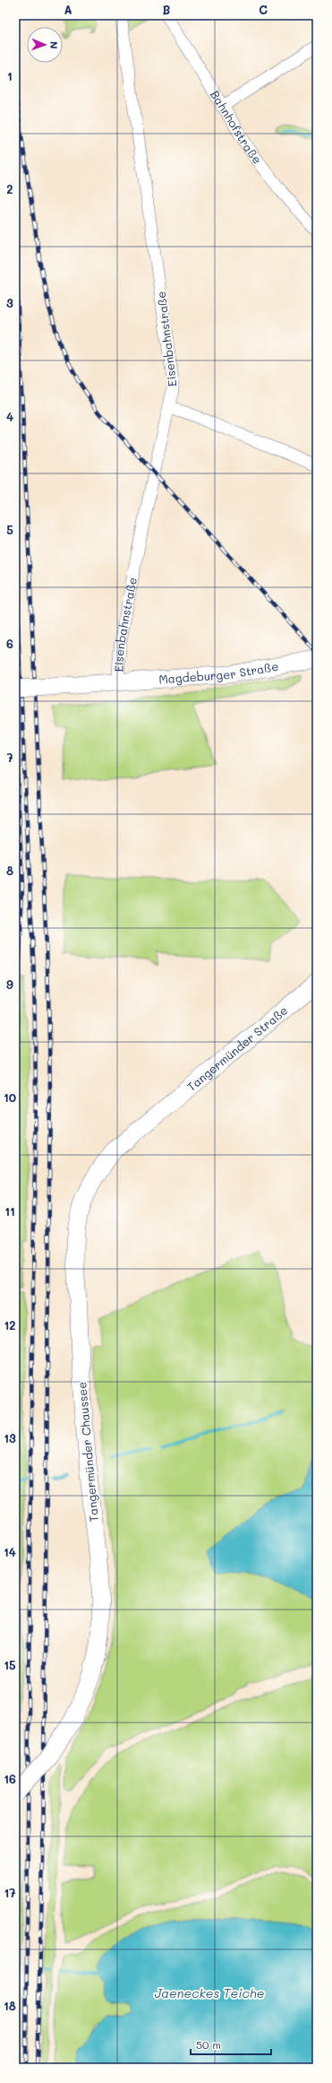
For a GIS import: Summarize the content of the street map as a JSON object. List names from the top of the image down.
{
  "streets": {
    "main road": ["Magdeburger Straße", "Tangermünder Straße", "Tangermünder Chaussee"],
    "street": ["Bahnhofstraße", "Eisenbahnstraße"]
  },
  "crossings": [
    ["Eisenbahnstraße", "Magdeburger Straße"],
    ["Tangermünder Straße", "Tangermünder Chaussee"]
  ],
  "water": ["Jaeneckes Teiche"],
  "scale_bar": "50 m",
  "north": "right",
  "grid": {
    "columns": ["A", "B", "C"],
    "rows": [
      "1",
      "2",
      "3",
      "4",
      "5",
      "6",
      "7",
      "8",
      "9",
      "10",
      "11",
      "12",
      "13",
      "14",
      "15",
      "16",
      "17",
      "18"
    ]
  }
}
